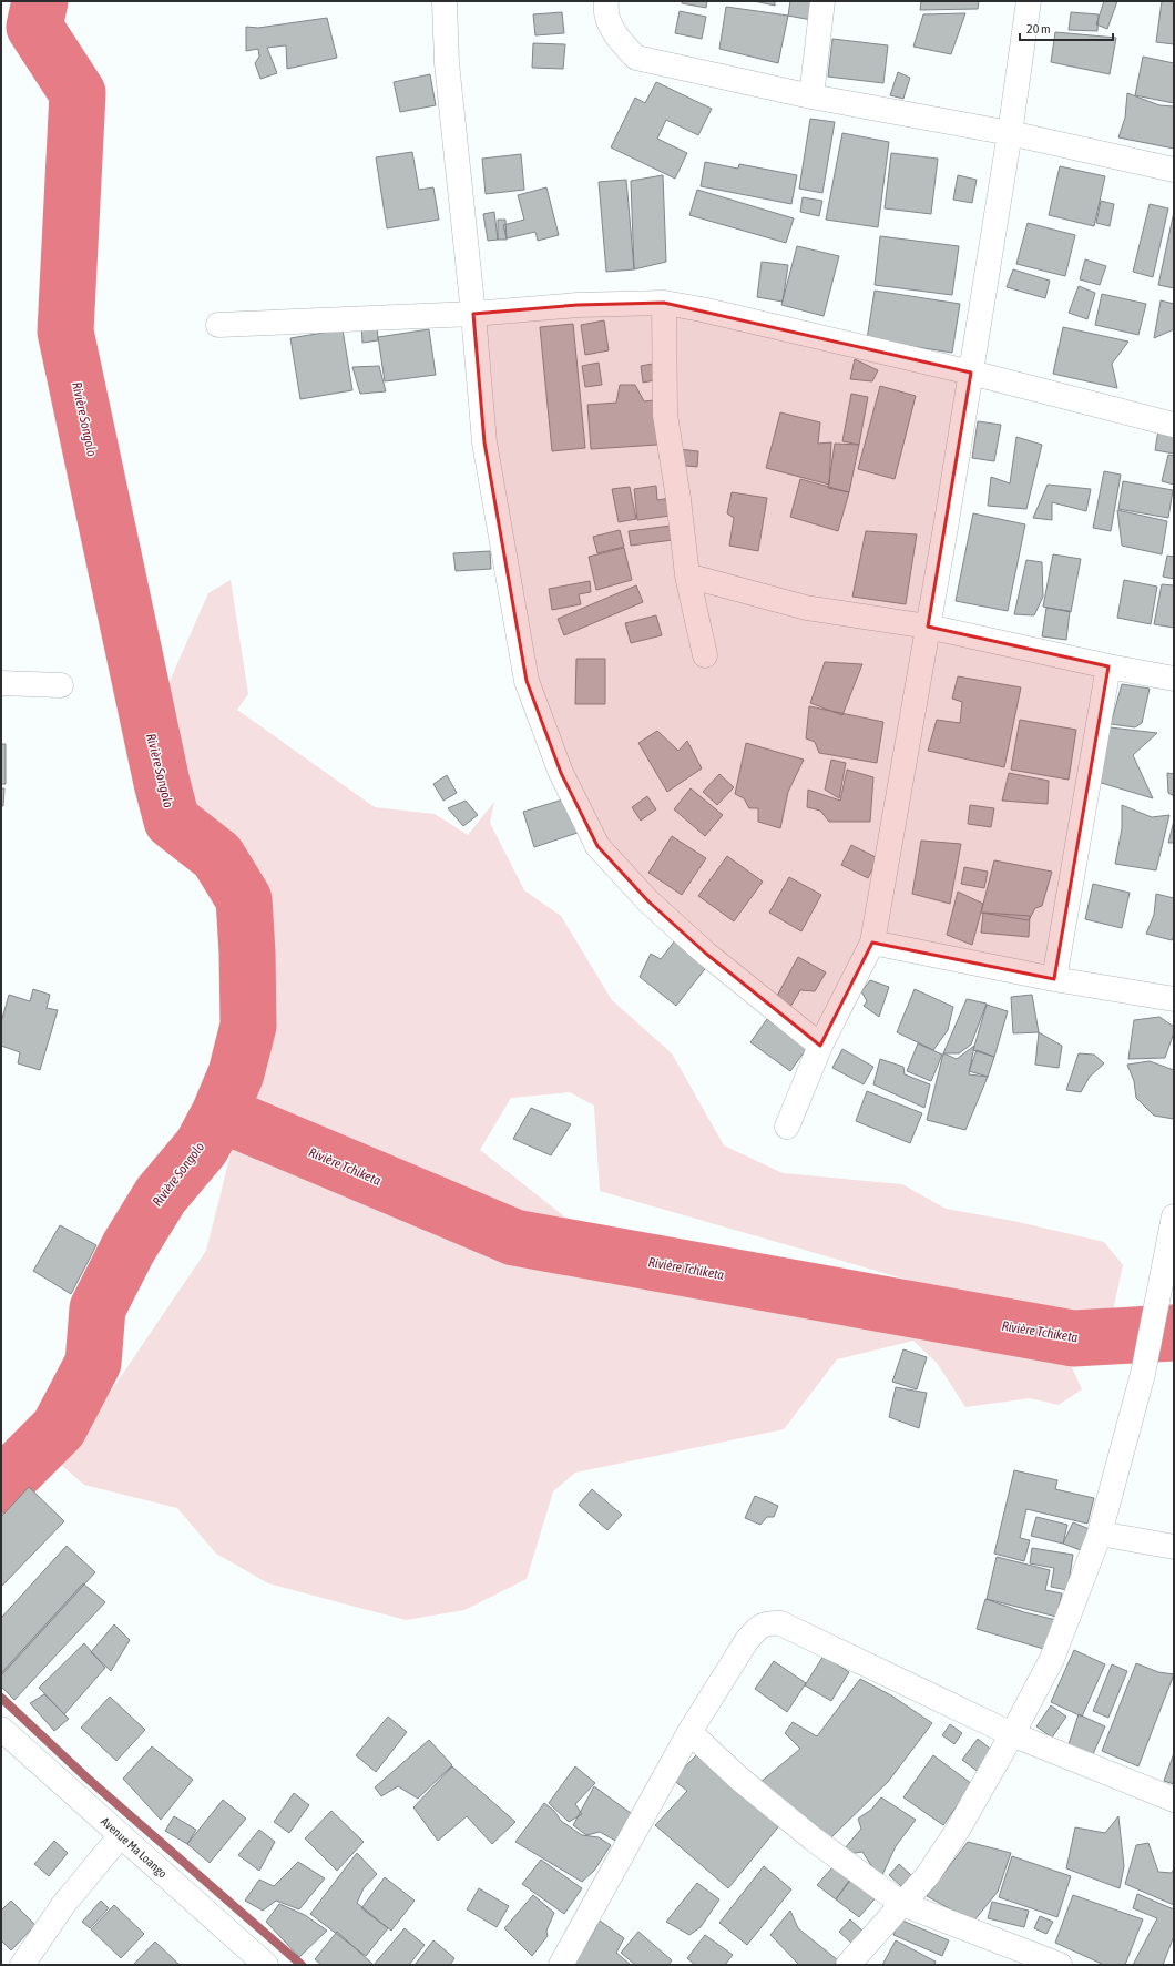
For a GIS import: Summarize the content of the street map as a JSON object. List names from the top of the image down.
{
  "streets": {
    "street": ["Avenue Ma Loango"]
  },
  "water": ["Rivière Songolo", "Rivière Tchiketa"],
  "scale_bar": "20 m"
}
